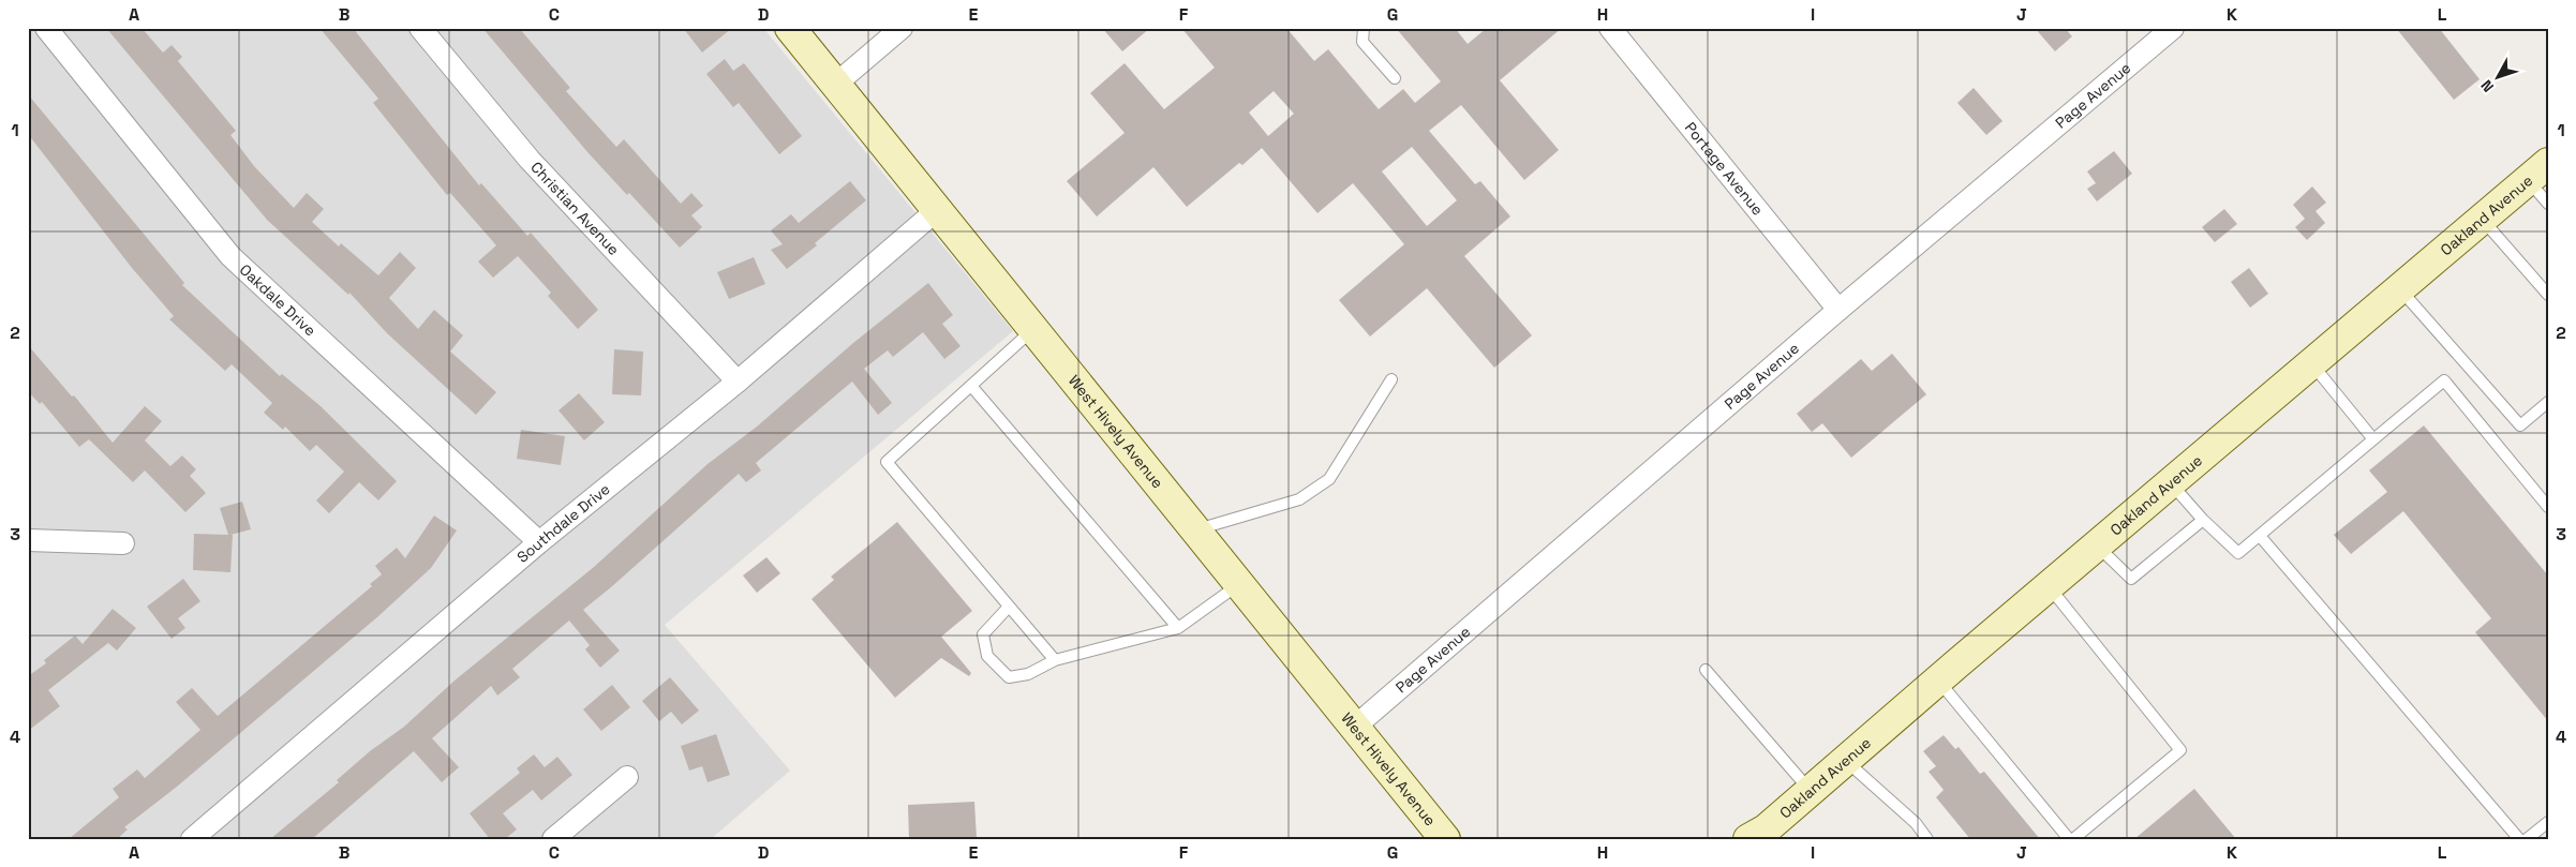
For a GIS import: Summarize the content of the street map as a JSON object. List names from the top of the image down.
{
  "streets": {
    "street": [
      "Page Avenue",
      "Portage Avenue",
      "Christian Avenue",
      "Oakland Avenue",
      "Oakdale Drive",
      "West Hively Avenue",
      "Southdale Drive"
    ]
  },
  "crossings": [
    ["Page Avenue", "Portage Avenue"],
    ["Page Avenue", "West Hively Avenue"],
    ["Christian Avenue", "Southdale Drive"],
    ["Oakdale Drive", "Southdale Drive"],
    ["West Hively Avenue", "Southdale Drive"]
  ],
  "north": "bottom left",
  "grid": {
    "columns": [
      "A",
      "B",
      "C",
      "D",
      "E",
      "F",
      "G",
      "H",
      "I",
      "J",
      "K",
      "L"
    ],
    "rows": [
      "1",
      "2",
      "3",
      "4"
    ]
  }
}
